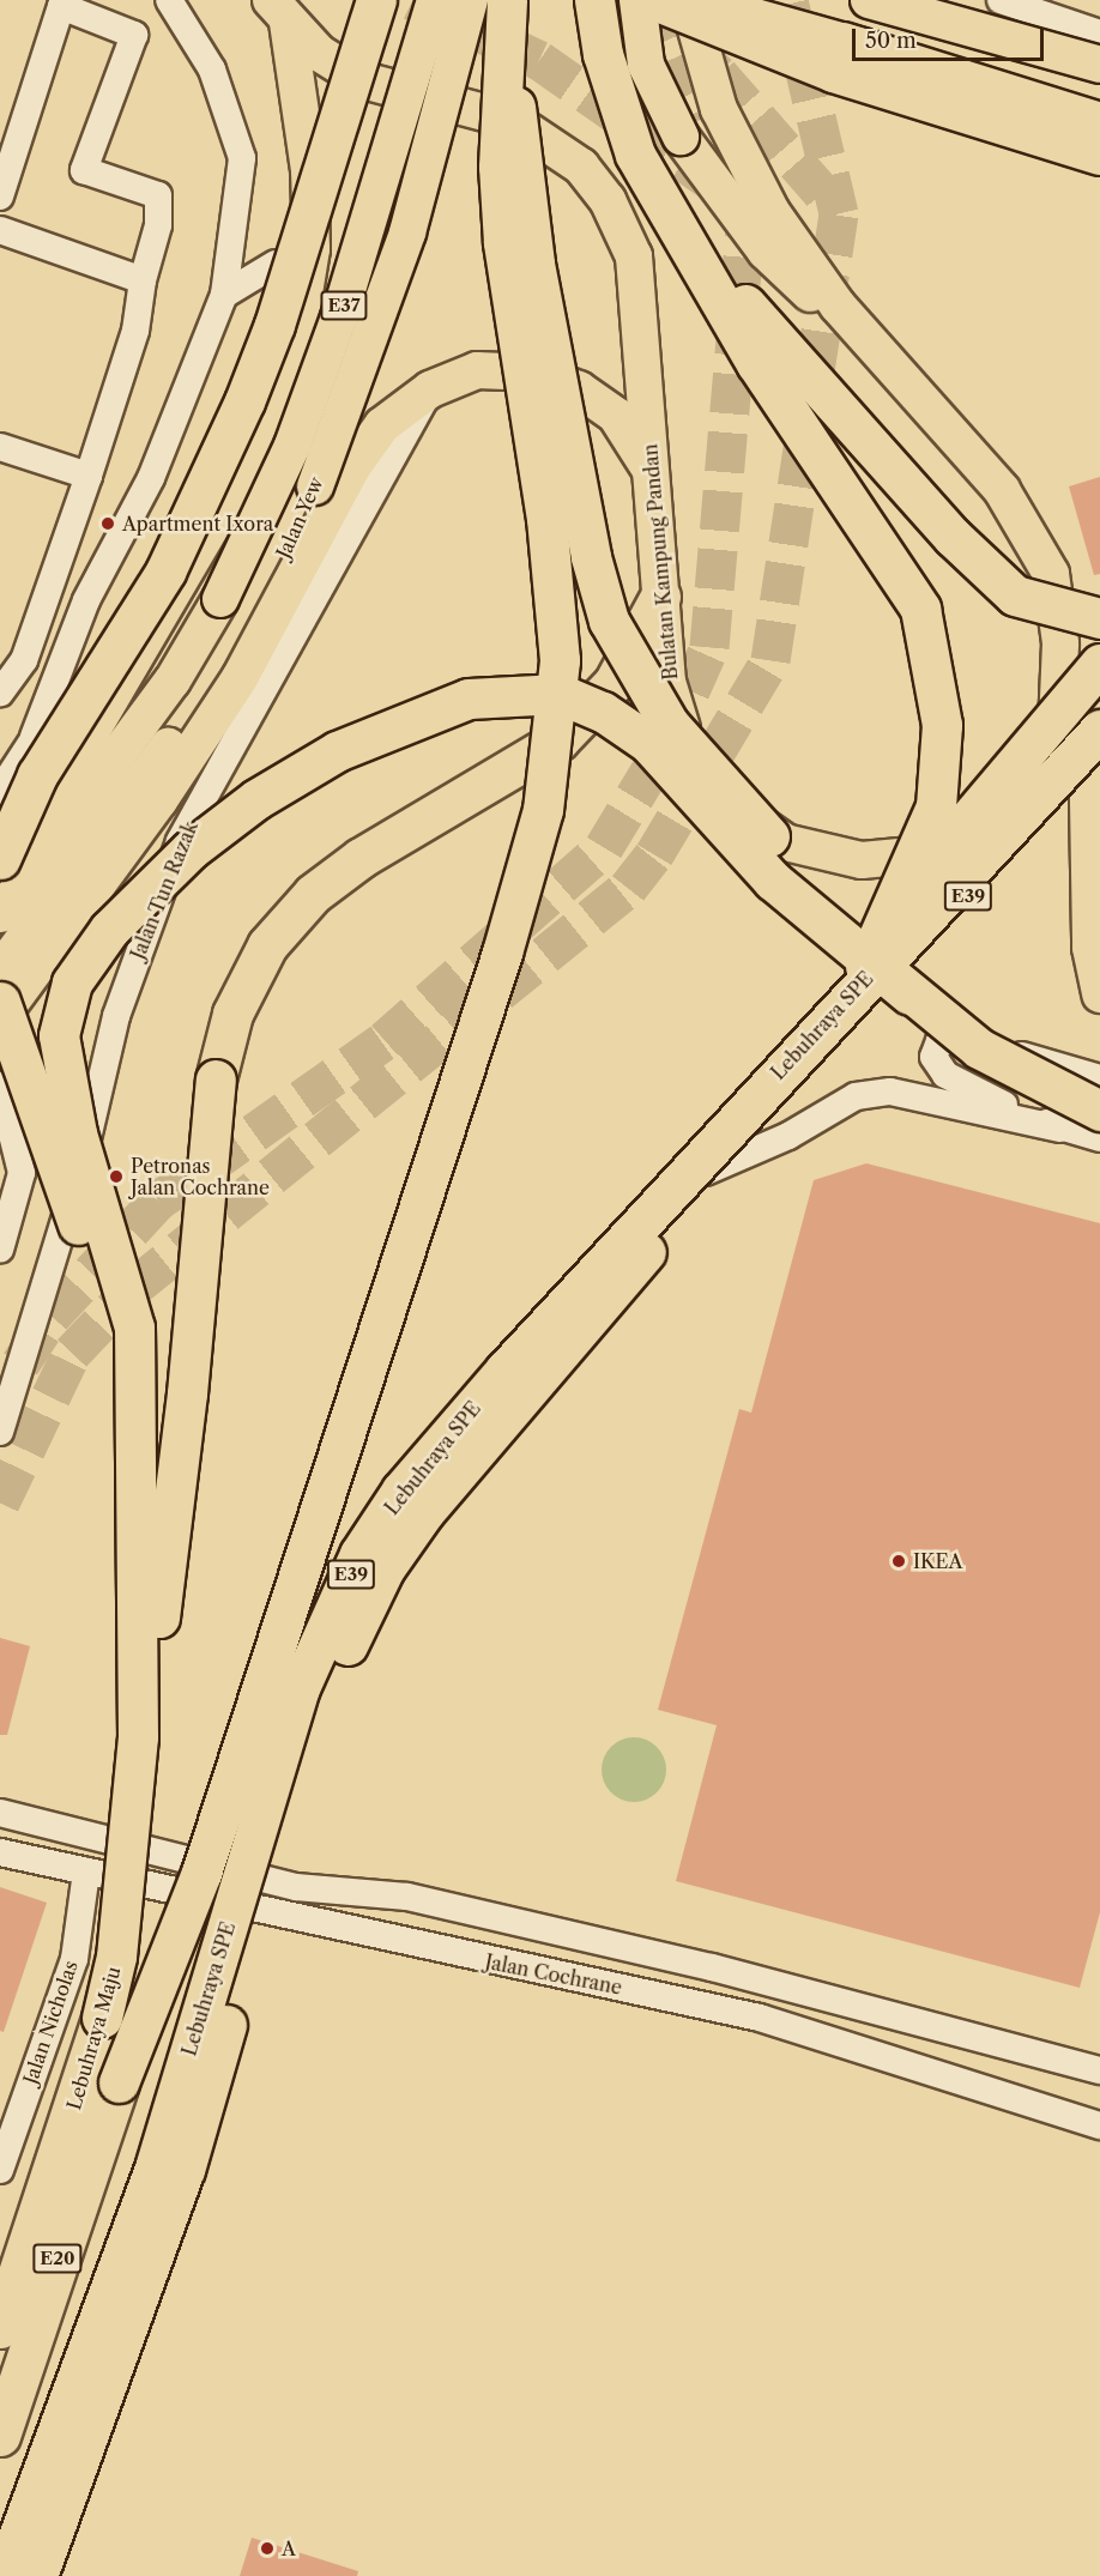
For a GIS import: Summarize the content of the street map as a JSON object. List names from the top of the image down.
{
  "streets": {
    "highway": [
      "E39",
      "Lebuhraya SPE",
      "Lebuhraya Maju",
      "E20"
    ],
    "main road": ["E37", "Jalan Yew", "Bulatan Kampung Pandan"],
    "street": ["Jalan Tun Razak", "Jalan Cochrane", "Jalan Nicholas"]
  },
  "crossings": [
    ["Jalan Cochrane", "Jalan Nicholas"]
  ],
  "places": [
    "Apartment Ixora",
    "Petronas Jalan Cochrane",
    "IKEA",
    "A"
  ],
  "scale_bar": "50 m"
}
